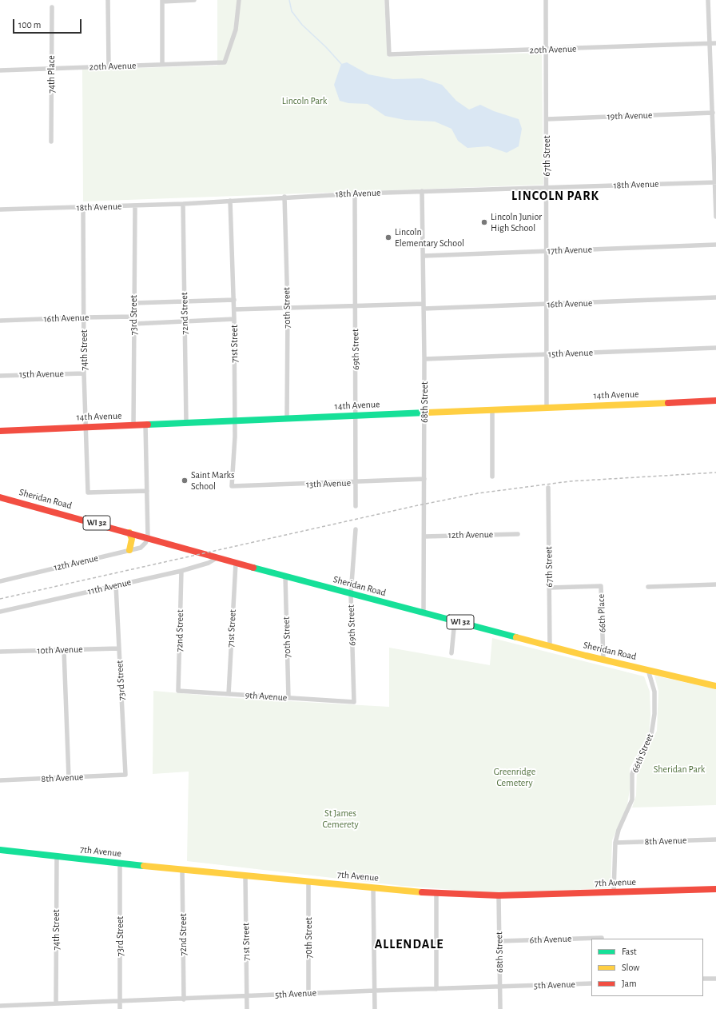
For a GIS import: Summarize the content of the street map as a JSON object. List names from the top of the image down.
{
  "streets": {
    "street": [
      "20th Avenue",
      "74th Place",
      "19th Avenue",
      "67th Street",
      "18th Avenue",
      "17th Avenue",
      "16th Avenue",
      "70th Street",
      "72nd Street",
      "73rd Street",
      "71st Street",
      "69th Street",
      "74th Street",
      "15th Avenue",
      "14th Avenue",
      "68th Street",
      "13th Avenue",
      "Sheridan Road",
      "WI 32",
      "12th Avenue",
      "11th Avenue",
      "66th Place",
      "10th Avenue",
      "9th Avenue",
      "66th Street",
      "8th Avenue",
      "7th Avenue",
      "6th Avenue",
      "5th Avenue"
    ]
  },
  "crossings": [
    ["20th Avenue", "74th Place"],
    ["20th Avenue", "67th Street"],
    ["19th Avenue", "67th Street"],
    ["67th Street", "18th Avenue"],
    ["67th Street", "17th Avenue"],
    ["67th Street", "16th Avenue"],
    ["67th Street", "15th Avenue"],
    ["67th Street", "14th Avenue"],
    ["67th Street", "Sheridan Road"],
    ["67th Street", "66th Place"],
    ["18th Avenue", "70th Street"],
    ["18th Avenue", "72nd Street"],
    ["18th Avenue", "73rd Street"],
    ["18th Avenue", "71st Street"],
    ["18th Avenue", "69th Street"],
    ["18th Avenue", "74th Street"],
    ["18th Avenue", "68th Street"],
    ["17th Avenue", "68th Street"],
    ["16th Avenue", "70th Street"],
    ["16th Avenue", "73rd Street"],
    ["16th Avenue", "71st Street"],
    ["16th Avenue", "69th Street"],
    ["16th Avenue", "74th Street"],
    ["16th Avenue", "68th Street"],
    ["70th Street", "14th Avenue"],
    ["70th Street", "Sheridan Road"],
    ["70th Street", "9th Avenue"],
    ["70th Street", "7th Avenue"],
    ["70th Street", "5th Avenue"],
    ["72nd Street", "14th Avenue"],
    ["72nd Street", "11th Avenue"],
    ["72nd Street", "9th Avenue"],
    ["72nd Street", "7th Avenue"],
    ["72nd Street", "5th Avenue"],
    ["73rd Street", "14th Avenue"],
    ["73rd Street", "11th Avenue"],
    ["73rd Street", "10th Avenue"],
    ["73rd Street", "8th Avenue"],
    ["73rd Street", "7th Avenue"],
    ["73rd Street", "5th Avenue"],
    ["71st Street", "14th Avenue"],
    ["71st Street", "13th Avenue"],
    ["71st Street", "Sheridan Road"],
    ["71st Street", "9th Avenue"],
    ["71st Street", "7th Avenue"],
    ["71st Street", "5th Avenue"],
    ["69th Street", "14th Avenue"],
    ["69th Street", "13th Avenue"],
    ["69th Street", "Sheridan Road"],
    ["69th Street", "9th Avenue"],
    ["74th Street", "15th Avenue"],
    ["74th Street", "14th Avenue"],
    ["74th Street", "7th Avenue"],
    ["74th Street", "5th Avenue"],
    ["15th Avenue", "68th Street"],
    ["14th Avenue", "68th Street"],
    ["68th Street", "13th Avenue"],
    ["68th Street", "Sheridan Road"],
    ["68th Street", "12th Avenue"],
    ["68th Street", "7th Avenue"],
    ["68th Street", "6th Avenue"],
    ["68th Street", "5th Avenue"],
    ["Sheridan Road", "12th Avenue"],
    ["Sheridan Road", "11th Avenue"],
    ["Sheridan Road", "66th Place"],
    ["Sheridan Road", "66th Street"],
    ["66th Street", "8th Avenue"],
    ["66th Street", "7th Avenue"]
  ],
  "districts": ["LINCOLN PARK", "ALLENDALE"],
  "parks": [
    "Lincoln Park",
    "Sheridan Park",
    "Greenridge Cemetery",
    "St James Cemerety"
  ],
  "places": ["Lincoln Junior High School", "Lincoln Elementary School", "Saint Marks School"],
  "legend": ["Fast", "Slow", "Jam"],
  "scale_bar": "100 m"
}
